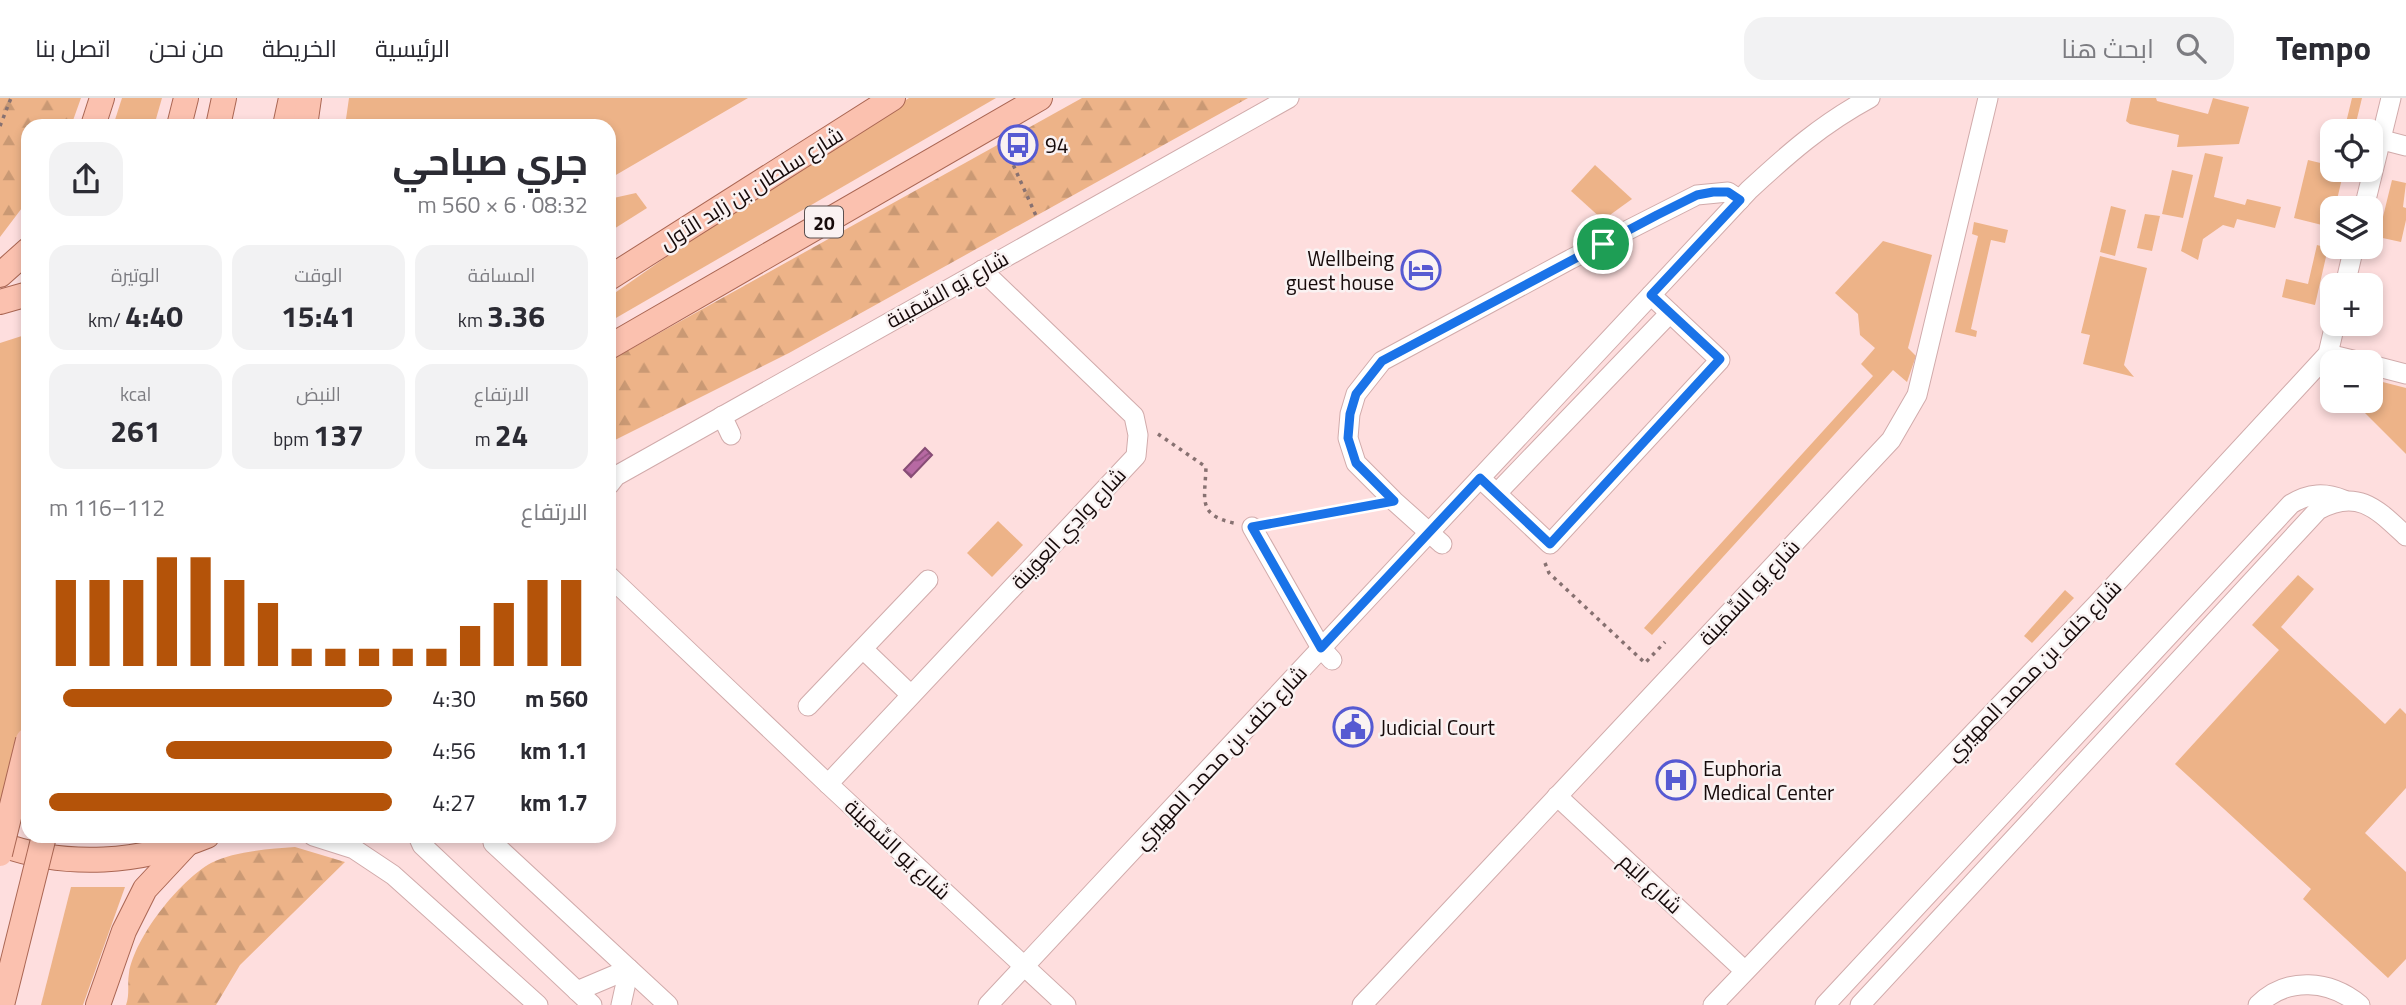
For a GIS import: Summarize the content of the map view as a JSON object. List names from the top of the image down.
{
  "streets": {
    "main road": ["شارع سلطان بن زايد الأول", "20"],
    "street": [
      "شارع يَو السِّمَينة",
      "شارع وادِي العِوَينة",
      "شارع خلف بن محمد المهيري",
      "شارع اليَم"
    ]
  },
  "crossings": [
    ["شارع يَو السِّمَينة", "شارع وادِي العِوَينة"],
    ["شارع يَو السِّمَينة", "شارع خلف بن محمد المهيري"],
    ["شارع يَو السِّمَينة", "شارع اليَم"],
    ["شارع خلف بن محمد المهيري", "شارع اليَم"]
  ],
  "places": {
    "bus stop": ["94"],
    "hotel": ["Wellbeing guest house"],
    "public building": ["Judicial Court"],
    "hospital": ["Euphoria Medical Center"]
  },
  "page": {
    "header": "Tempo",
    "search": "ابحث هنا",
    "nav": [
      "الرئيسية",
      "الخريطة",
      "من نحن",
      "اتصل بنا"
    ],
    "map_buttons": ["+", "−"],
    "heading": ["جري صباحي", "08:32 · 6 × 560 m"],
    "stats": [
      ["المسافة", "3.36 km"],
      ["الوقت", "15:41"],
      ["الوتيرة", "4:40 /km"],
      ["الارتفاع", "24 m"],
      ["النبض", "137 bpm"],
      ["kcal", "261"]
    ],
    "chart": ["الارتفاع", "112–116 m"],
    "list": [
      {
        "name": "560 m",
        "note": "4:30"
      },
      {
        "name": "1.1 km",
        "note": "4:56"
      },
      {
        "name": "1.7 km",
        "note": "4:27"
      }
    ]
  }
}
